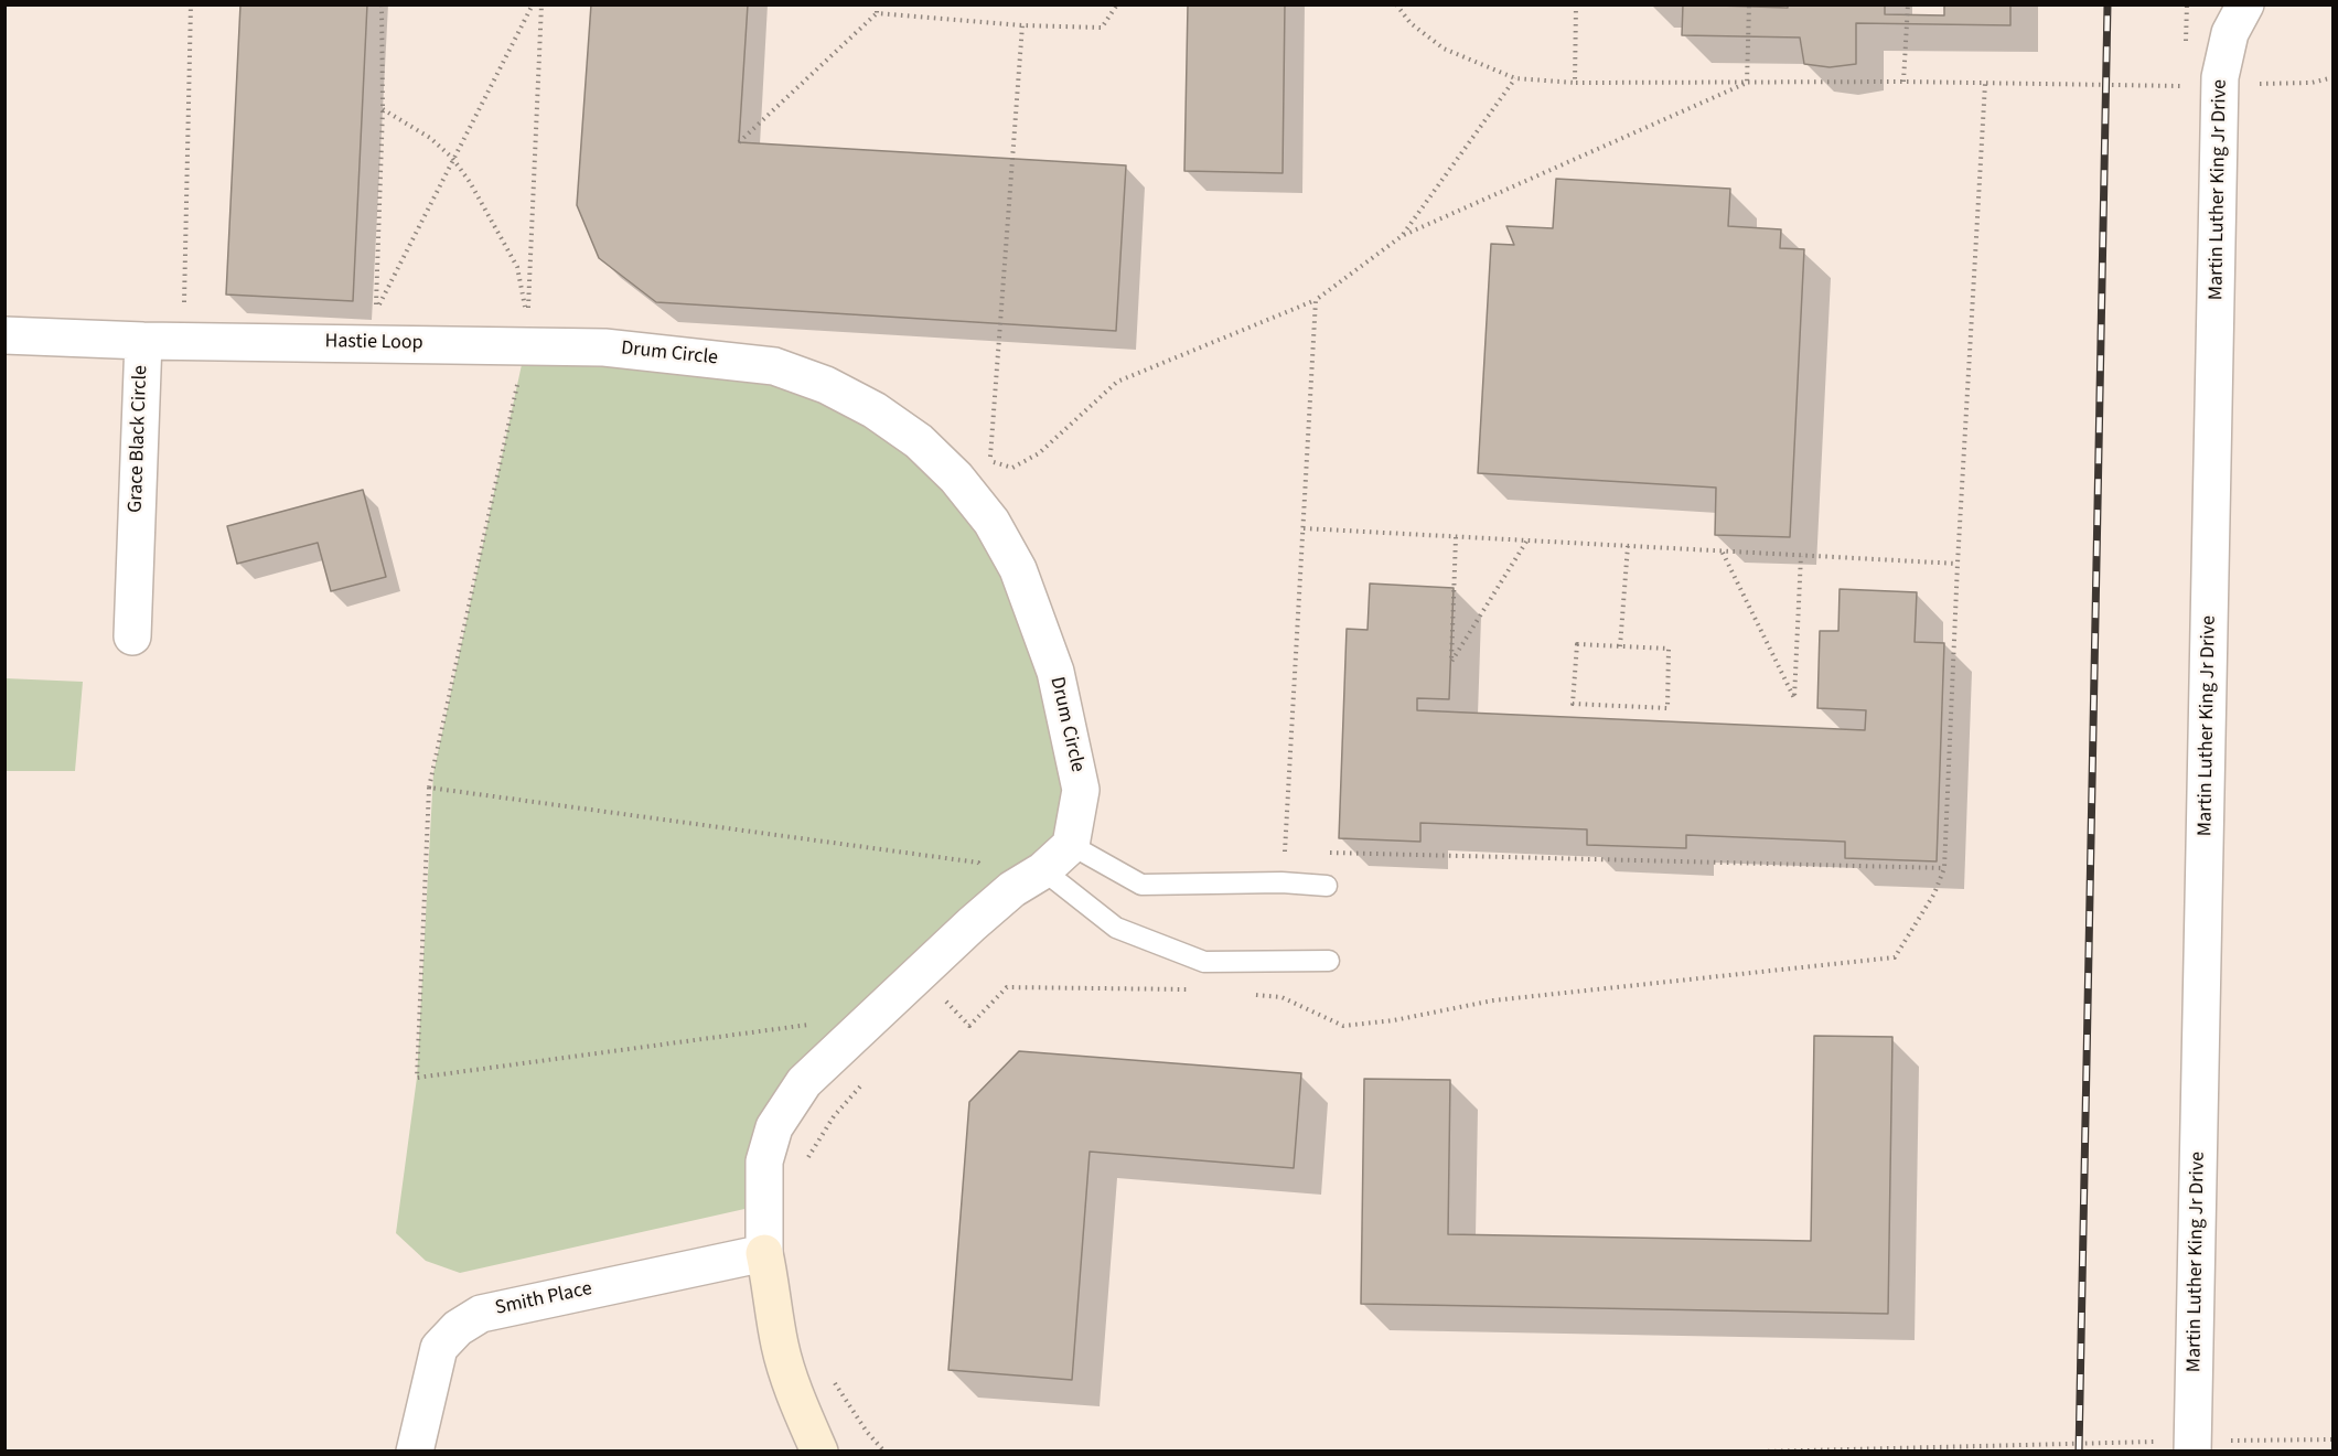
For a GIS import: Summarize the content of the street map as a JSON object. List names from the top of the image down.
{
  "streets": {
    "street": [
      "Martin Luther King Jr Drive",
      "Hastie Loop",
      "Drum Circle",
      "Grace Black Circle",
      "Smith Place"
    ]
  },
  "crossings": [
    ["Hastie Loop", "Drum Circle"],
    ["Hastie Loop", "Grace Black Circle"]
  ]
}
